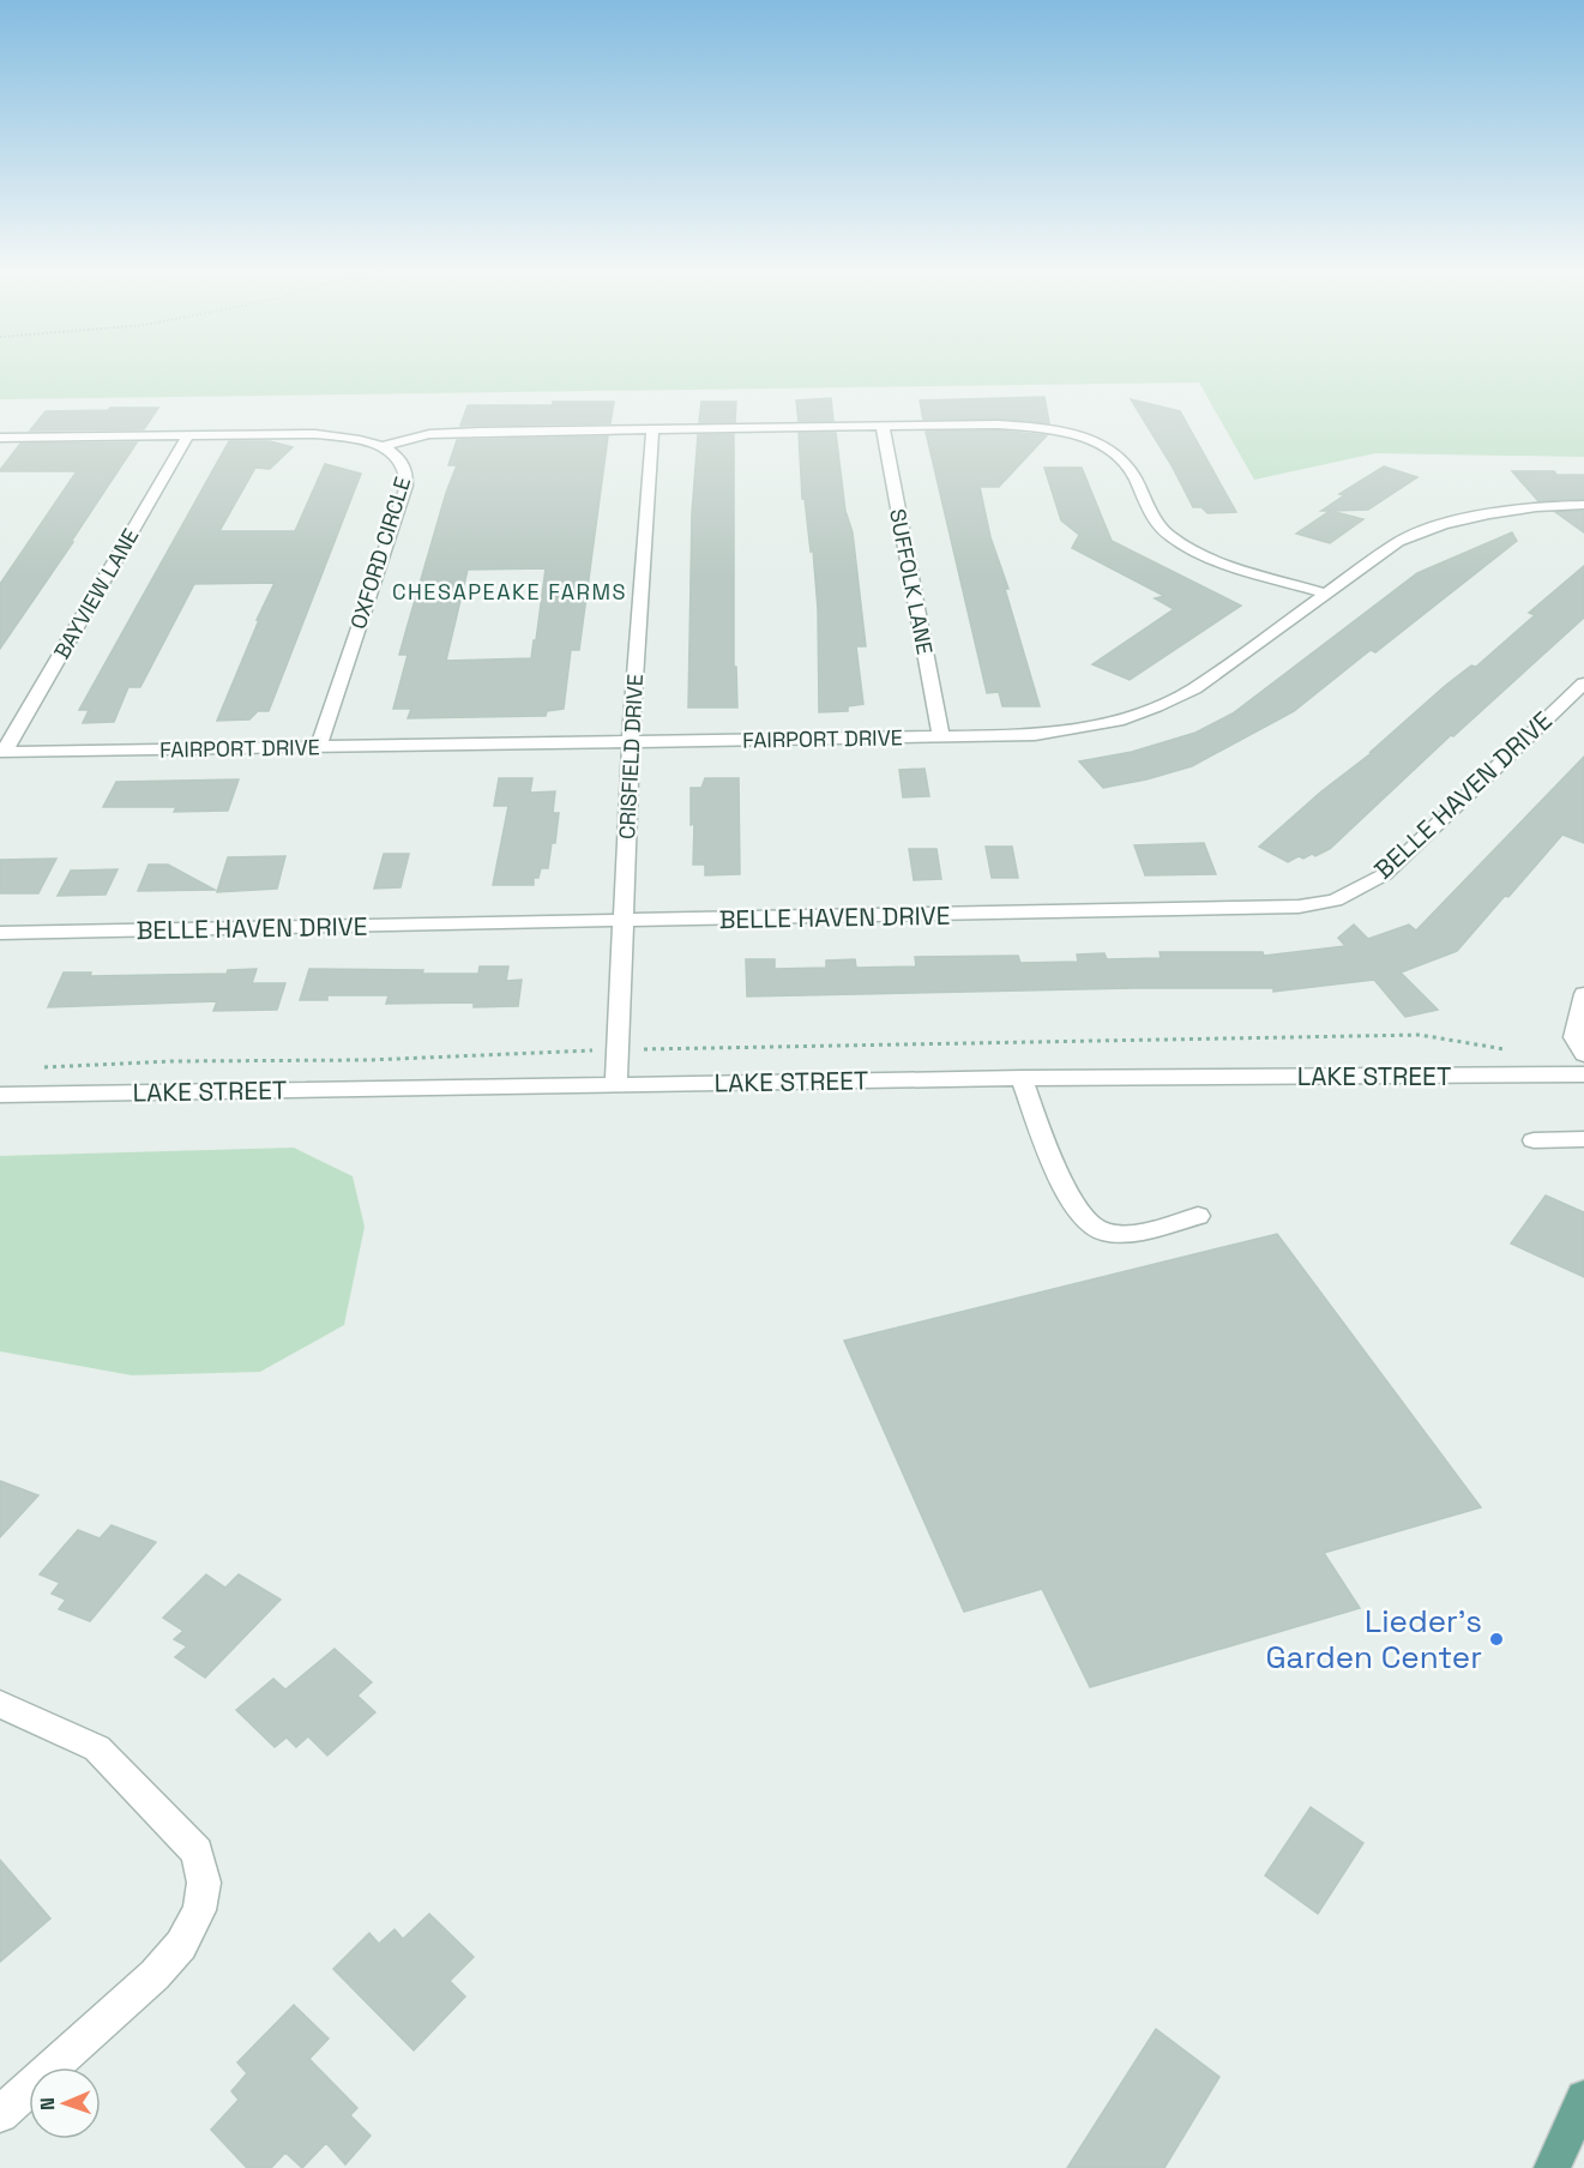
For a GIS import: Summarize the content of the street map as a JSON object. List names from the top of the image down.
{
  "streets": {
    "street": [
      "OXFORD CIRCLE",
      "SUFFOLK LANE",
      "BAYVIEW LANE",
      "FAIRPORT DRIVE",
      "CRISFIELD DRIVE",
      "BELLE HAVEN DRIVE",
      "LAKE STREET"
    ]
  },
  "crossings": [
    ["OXFORD CIRCLE", "BAYVIEW LANE"],
    ["OXFORD CIRCLE", "FAIRPORT DRIVE"],
    ["SUFFOLK LANE", "FAIRPORT DRIVE"],
    ["BAYVIEW LANE", "FAIRPORT DRIVE"],
    ["FAIRPORT DRIVE", "CRISFIELD DRIVE"],
    ["CRISFIELD DRIVE", "BELLE HAVEN DRIVE"],
    ["CRISFIELD DRIVE", "LAKE STREET"]
  ],
  "districts": ["CHESAPEAKE FARMS"],
  "places": ["Lieder's Garden Center"],
  "north": "left"
}
